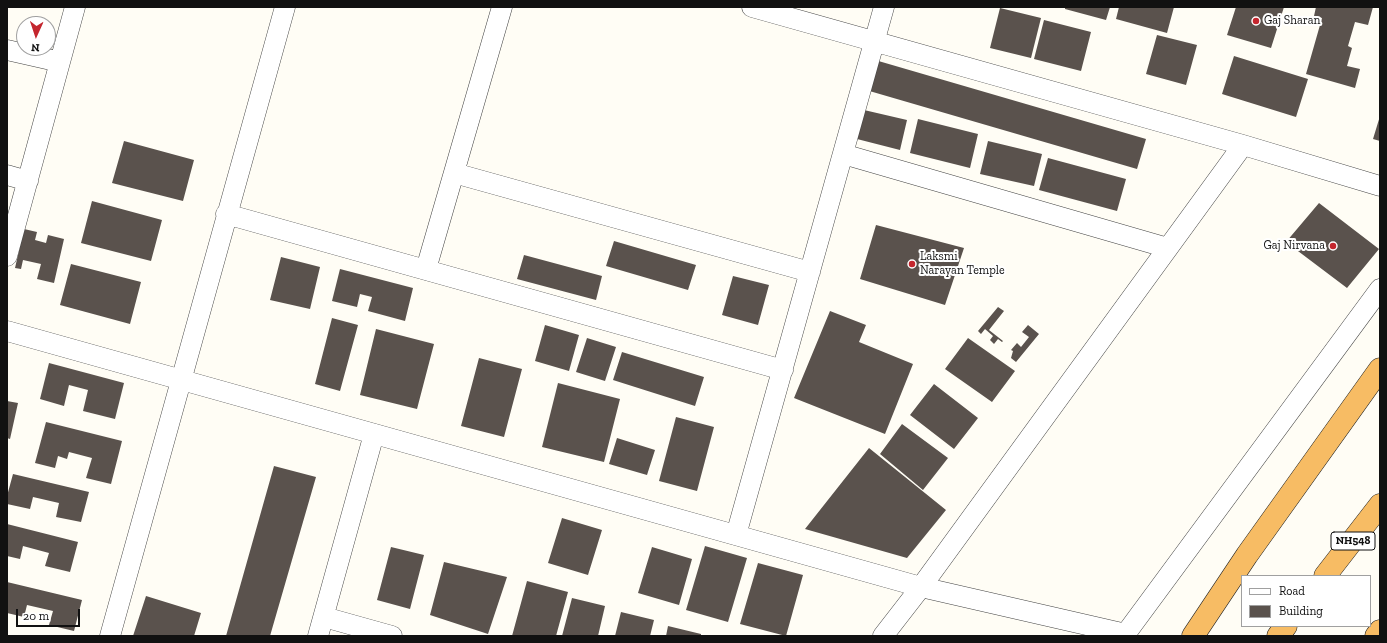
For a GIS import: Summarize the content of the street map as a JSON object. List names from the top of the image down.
{
  "streets": {
    "highway": ["NH548"]
  },
  "places": ["Gaj Sharan", "Gaj Nirvana", "Laksmi Narayan Temple"],
  "legend": ["Road", "Building"],
  "scale_bar": "20 m",
  "north": "bottom"
}
